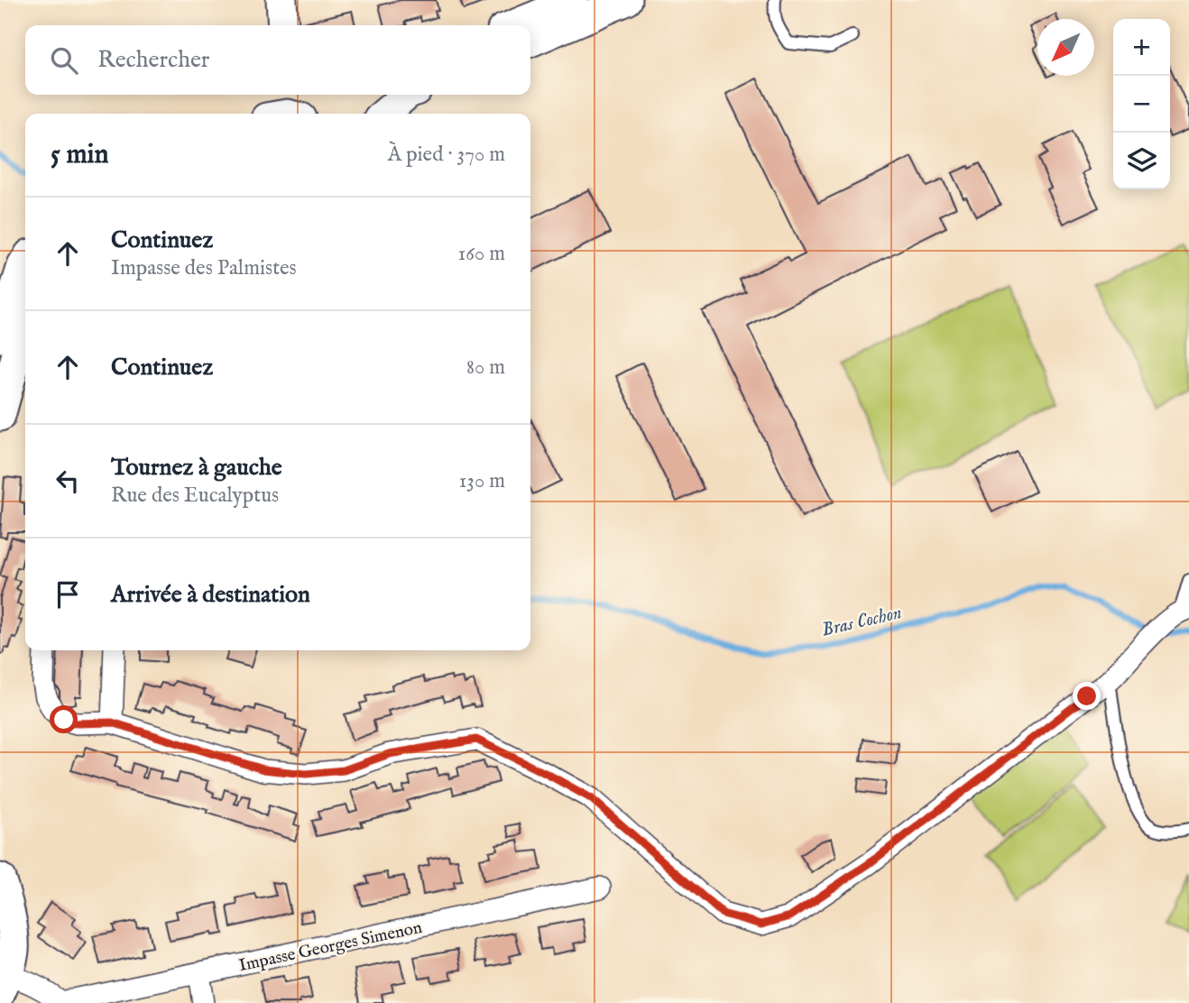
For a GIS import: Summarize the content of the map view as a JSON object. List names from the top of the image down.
{
  "streets": {
    "street": ["Impasse Georges Simenon"]
  },
  "water": ["Bras Cochon"],
  "north": "bottom left",
  "page": {
    "map_buttons": ["+", "−"],
    "search": "Rechercher",
    "heading": ["5 min", "À pied · 370 m"],
    "list": [
      ["Continuez", "Impasse des Palmistes", "160 m"],
      ["Continuez", "80 m"],
      ["Tournez à gauche", "Rue des Eucalyptus", "130 m"],
      "Arrivée à destination"
    ]
  }
}
